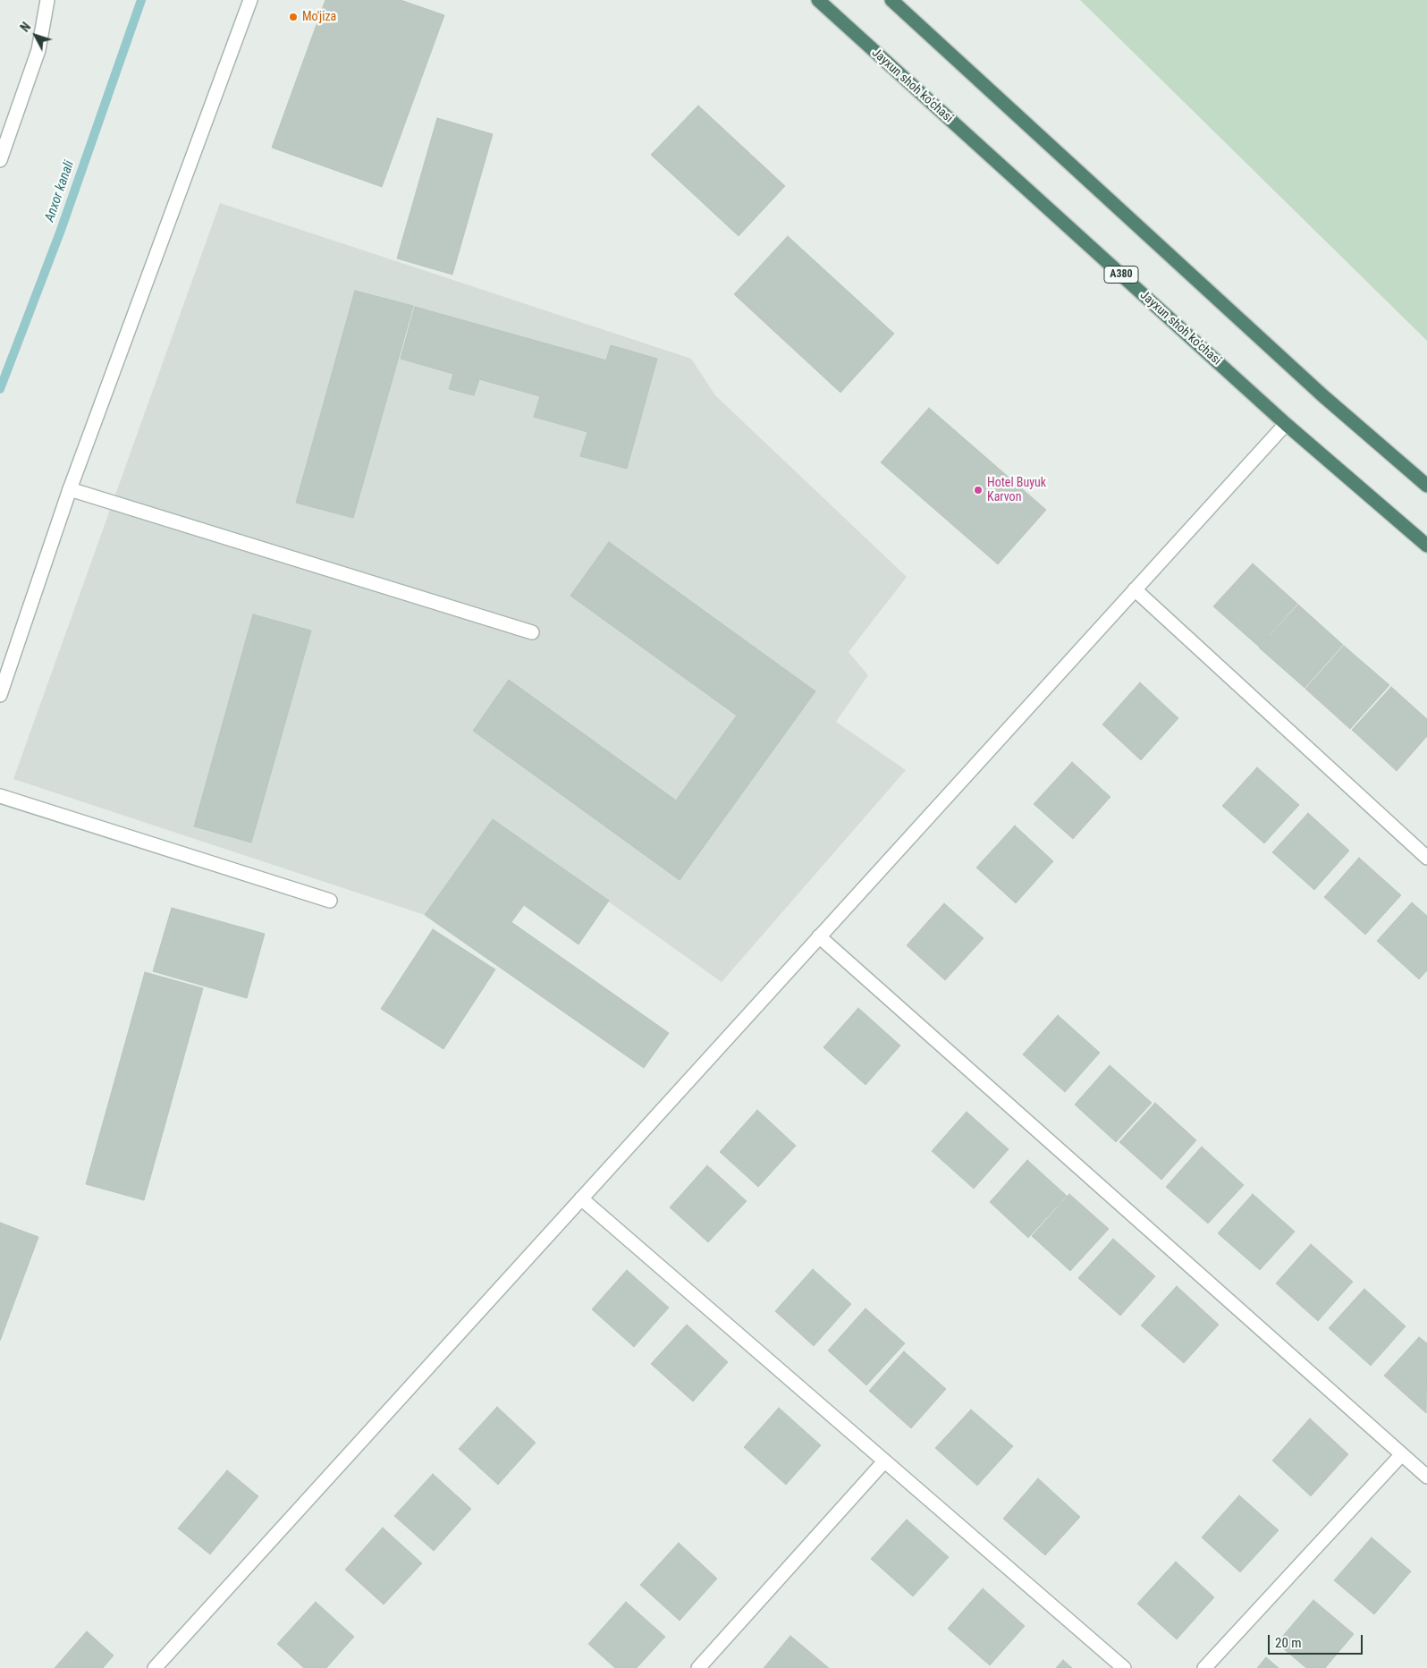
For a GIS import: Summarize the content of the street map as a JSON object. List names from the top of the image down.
{
  "streets": {
    "highway": ["Jayxun shoh ko'chasi", "A380"]
  },
  "water": ["Anxor kanali"],
  "places": ["Mo'jiza", "Hotel Buyuk Karvon"],
  "scale_bar": "20 m",
  "north": "top left"
}
